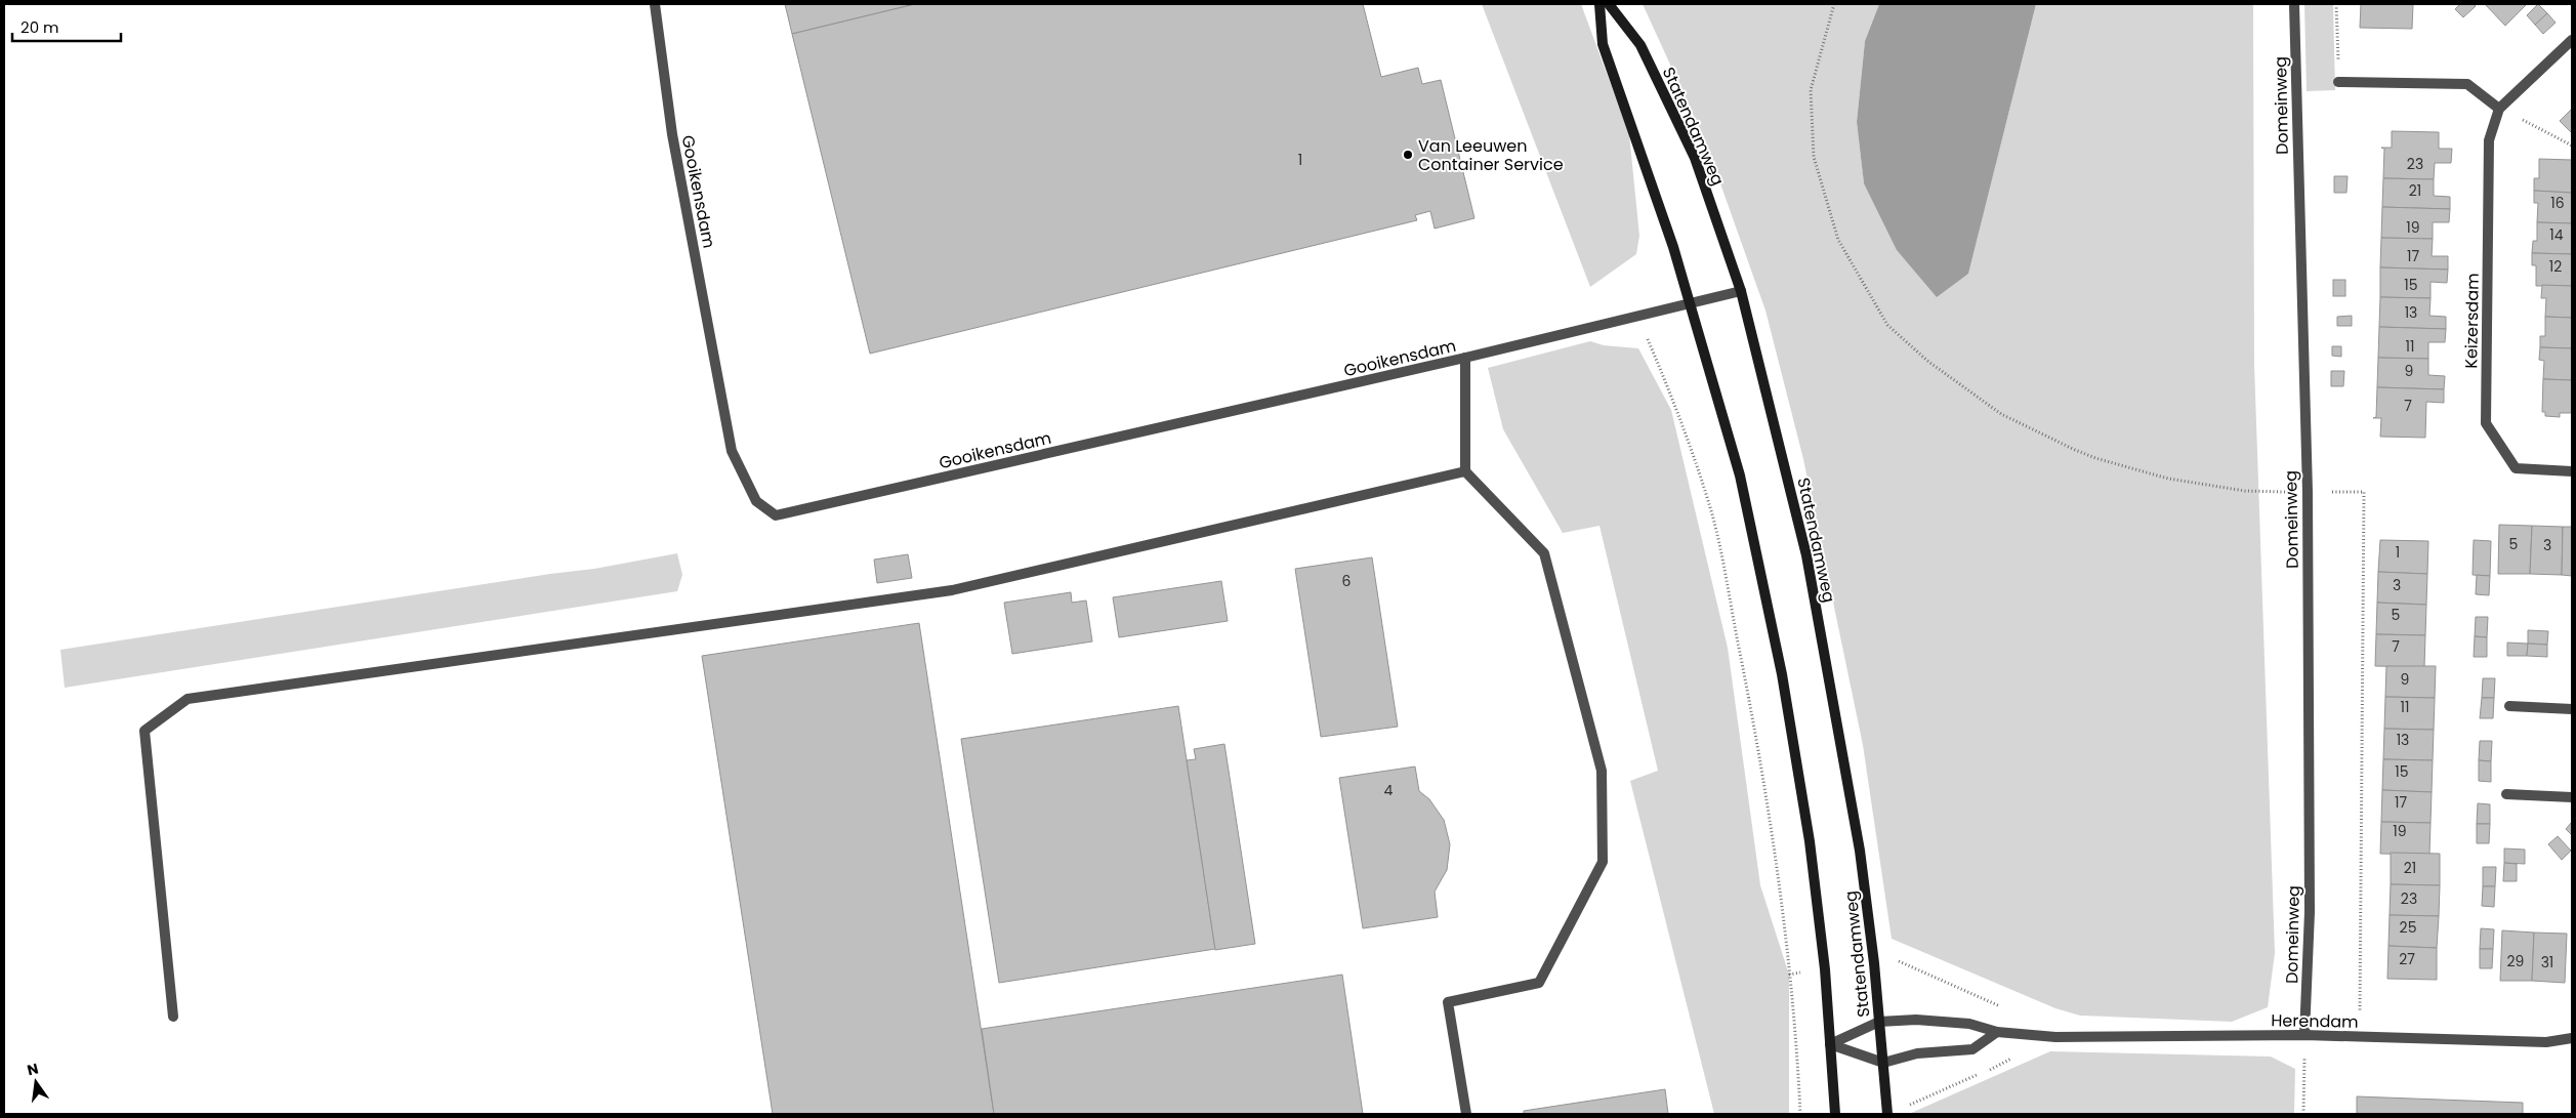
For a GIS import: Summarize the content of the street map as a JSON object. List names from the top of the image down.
{
  "streets": {
    "main road": ["Statendamweg"],
    "street": [
      "Domeinweg",
      "Gooikensdam",
      "Keizersdam",
      "Herendam"
    ]
  },
  "crossings": [
    ["Domeinweg", "Herendam"],
    ["Statendamweg", "Gooikensdam"],
    ["Statendamweg", "Herendam"]
  ],
  "places": ["Van Leeuwen Container Service"],
  "house_numbers": [
    "1",
    "23",
    "21",
    "16",
    "19",
    "14",
    "17",
    "12",
    "15",
    "13",
    "11",
    "9",
    "7",
    "5",
    "3",
    "1",
    "6",
    "3",
    "5",
    "7",
    "9",
    "11",
    "13",
    "15",
    "4",
    "17",
    "19",
    "21",
    "23",
    "25",
    "27",
    "29",
    "31"
  ],
  "scale_bar": "20 m",
  "north": "top"
}
